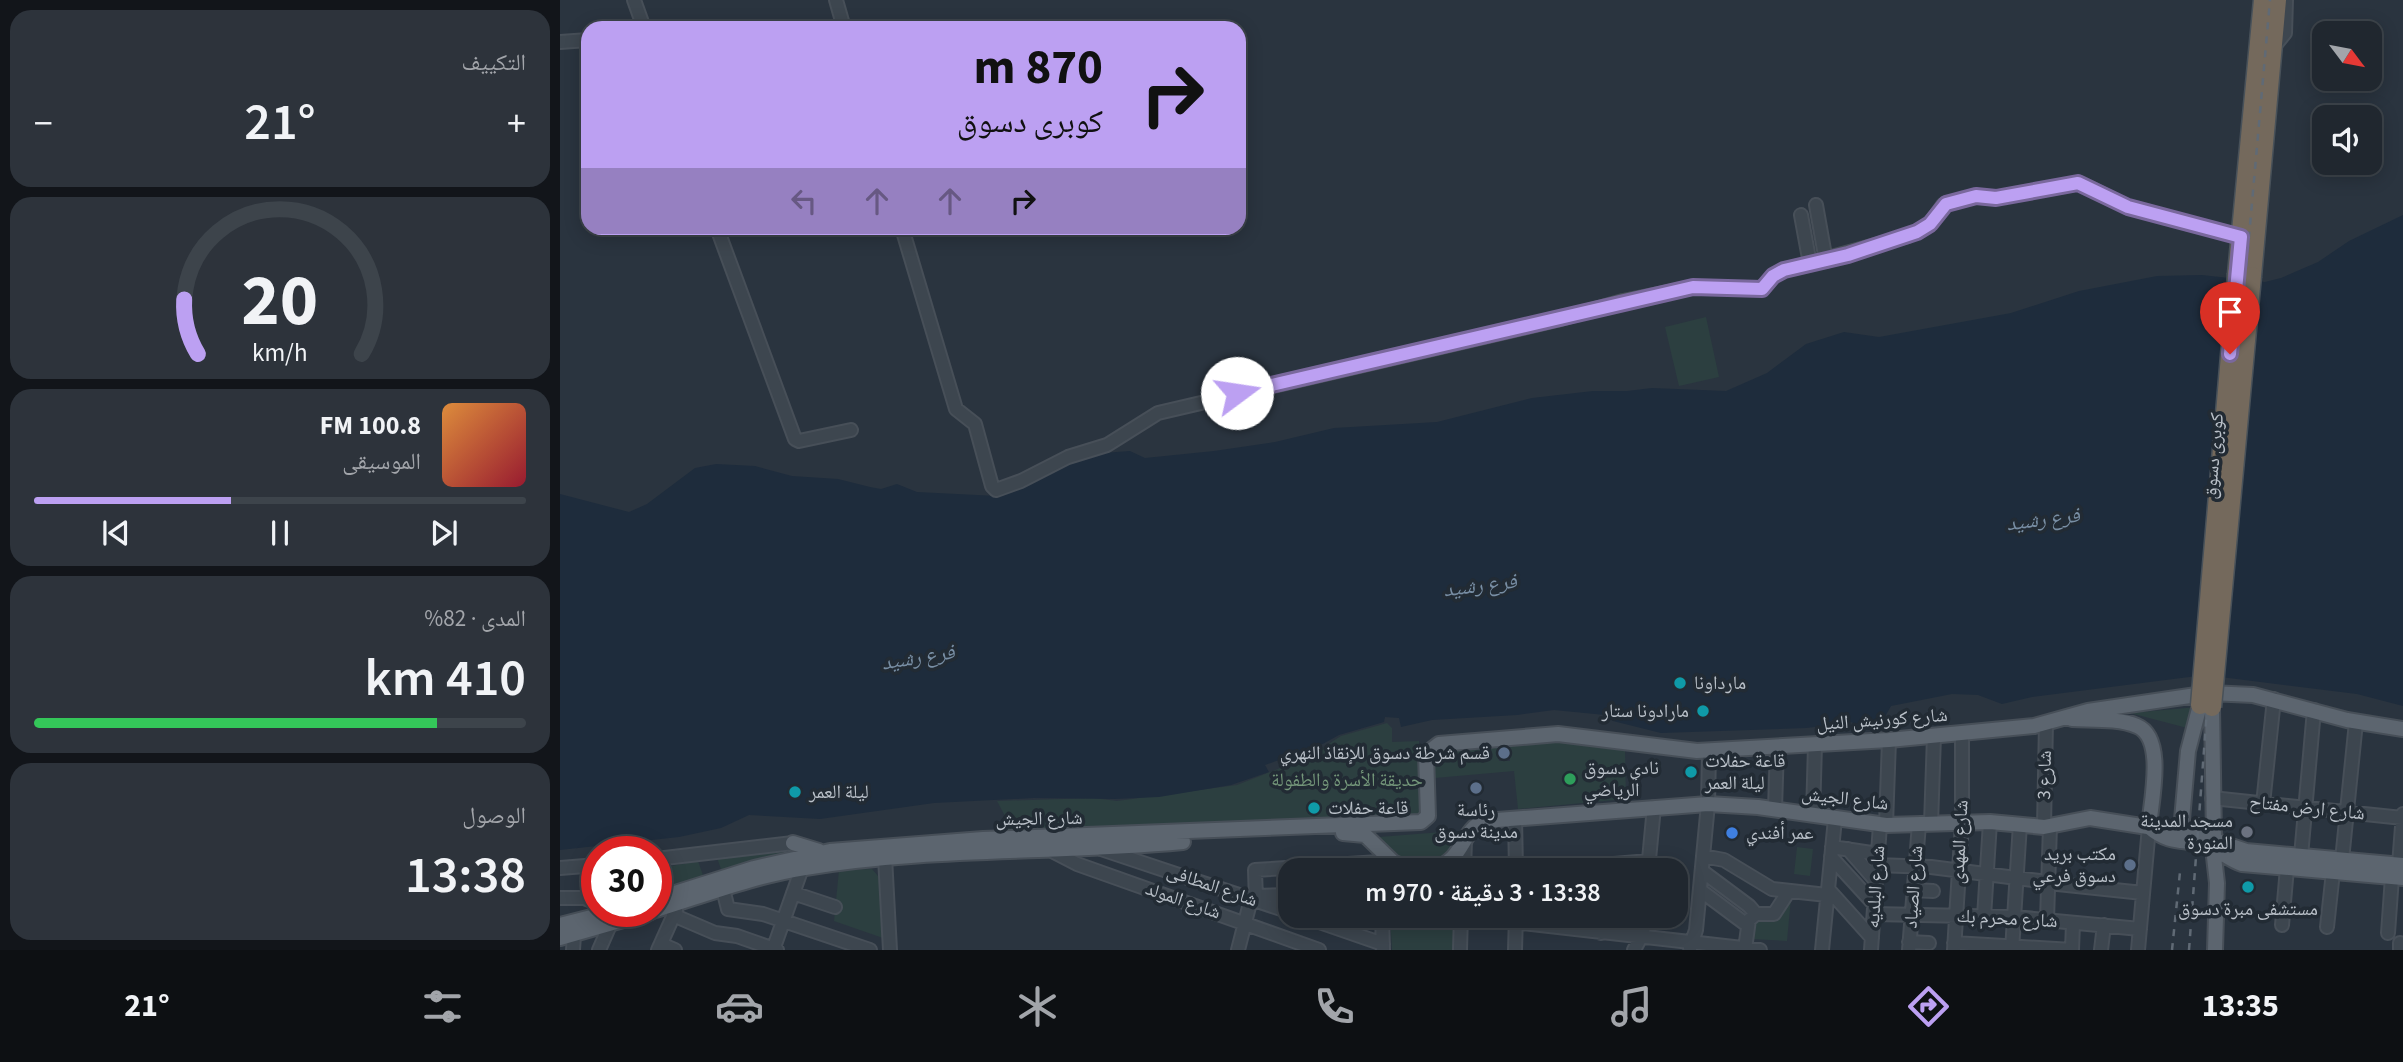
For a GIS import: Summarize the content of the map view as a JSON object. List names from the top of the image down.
{
  "streets": {
    "highway": ["كوبرى دسوق"],
    "main road": ["شارع كورنيش النيل", "شارع الجيش"],
    "street": [
      "شارع 3",
      "شارع ارض مفتاح",
      "شارع المهدى",
      "شارع المطافى",
      "شارع البلديه",
      "شارع الصياد",
      "شارع المولد",
      "شارع محرم بك"
    ]
  },
  "crossings": [
    ["شارع كورنيش النيل", "شارع 3"],
    ["شارع كورنيش النيل", "شارع الجيش"],
    ["شارع كورنيش النيل", "شارع المهدى"],
    ["شارع كورنيش النيل", "شارع البلديه"],
    ["شارع كورنيش النيل", "شارع الصياد"],
    ["شارع 3", "شارع الجيش"],
    ["شارع 3", "شارع محرم بك"],
    ["شارع الجيش", "شارع المهدى"],
    ["شارع الجيش", "شارع المطافى"],
    ["شارع الجيش", "شارع البلديه"],
    ["شارع الجيش", "شارع الصياد"],
    ["شارع الجيش", "شارع المولد"],
    ["شارع المهدى", "شارع محرم بك"],
    ["شارع البلديه", "شارع محرم بك"],
    ["شارع الصياد", "شارع محرم بك"]
  ],
  "water": ["فرع رشيد"],
  "parks": ["حديقة الأسرة والطفولة"],
  "places": [
    "مارداونا",
    "مارادونا ستار",
    "قسم شرطة دسوق للإنقاذ النهري",
    "قاعة حفلات ليلة العمر",
    "نادي دسوق الرياضي",
    "رئاسة مدينة دسوق",
    "ليلة العمر",
    "قاعة حفلات",
    "مسجد المدينة المنورة",
    "عمر أفندي",
    "مكتب بريد دسوق فرعي",
    "مستشفى مبرة دسوق"
  ],
  "north": "bottom right",
  "page": {
    "tile": [
      "التكييف",
      ["المدى · 82%", "410 km"],
      ["الوصول", "13:38"]
    ],
    "turn": ["870 m", "كوبرى دسوق"],
    "heat": ["−", "21°", "+"],
    "song": ["100.8 FM", "الموسيقى"],
    "limit": "30",
    "trip": "13:38 · 3 دقيقة · 970 m",
    "tabs": ["13:35", "21°"],
    "gauge": ["20", "km/h"]
  }
}
